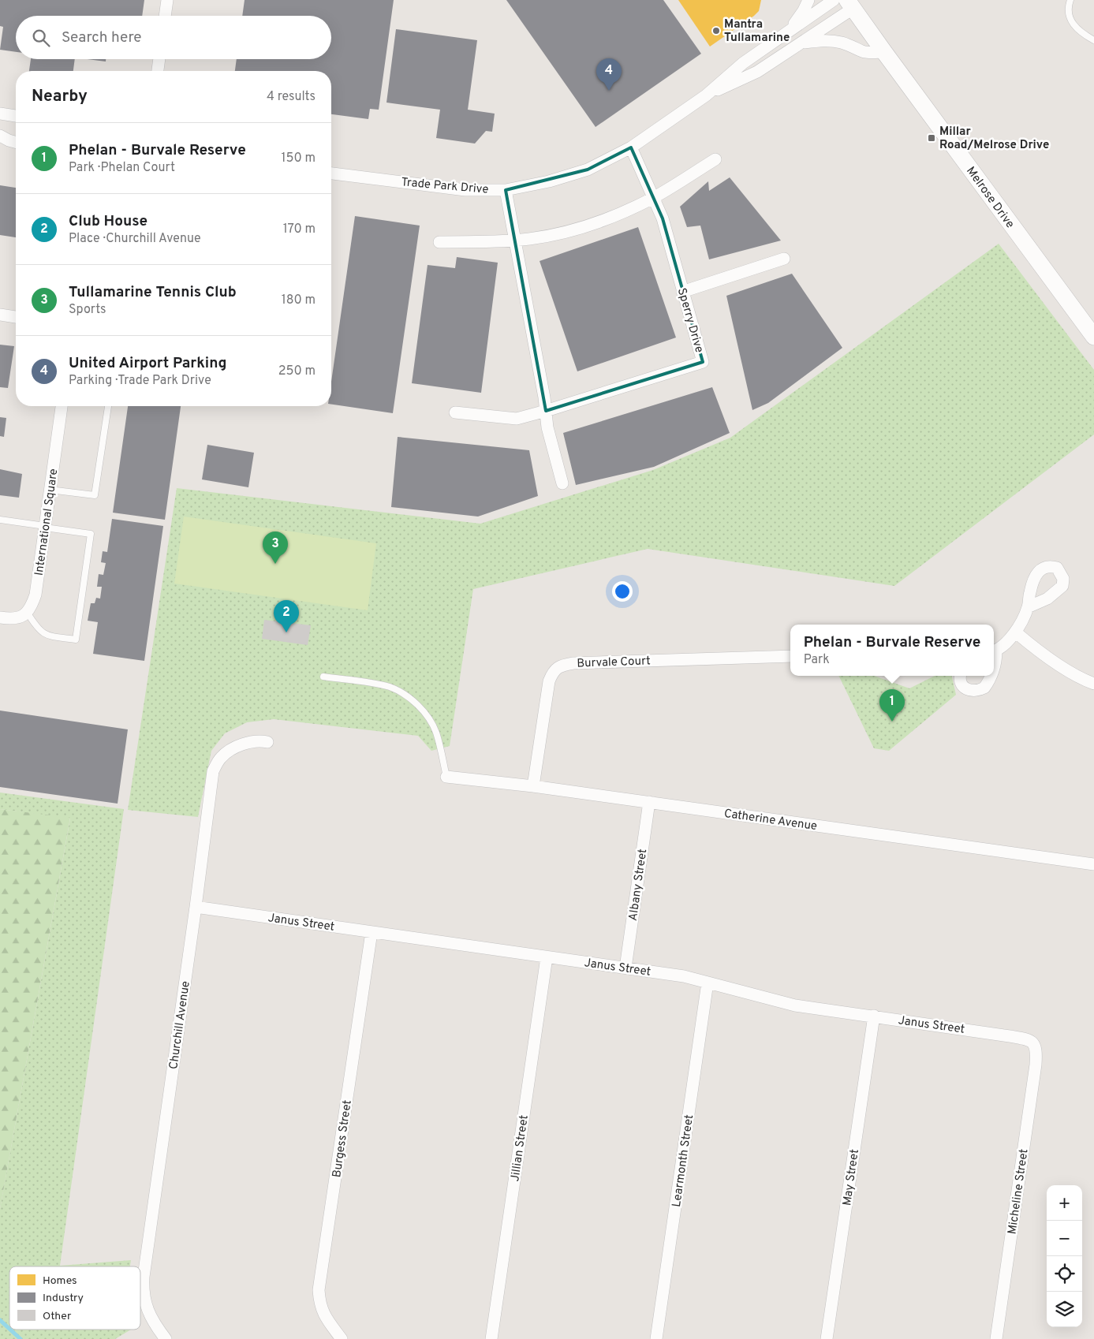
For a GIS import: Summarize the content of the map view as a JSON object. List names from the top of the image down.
{
  "streets": {
    "street": [
      "Trade Park Drive",
      "Melrose Drive",
      "Sperry Drive",
      "International Square",
      "Burvale Court",
      "Catherine Avenue",
      "Albany Street",
      "Janus Street",
      "Churchill Avenue",
      "Burgess Street",
      "Jillian Street",
      "Learmonth Street",
      "May Street",
      "Micheline Street"
    ]
  },
  "crossings": [
    ["Trade Park Drive", "Melrose Drive"],
    ["Trade Park Drive", "Sperry Drive"],
    ["Burvale Court", "Catherine Avenue"],
    ["Catherine Avenue", "Albany Street"],
    ["Albany Street", "Janus Street"],
    ["Janus Street", "Churchill Avenue"],
    ["Janus Street", "Burgess Street"],
    ["Janus Street", "Jillian Street"],
    ["Janus Street", "Learmonth Street"],
    ["Janus Street", "May Street"],
    ["Janus Street", "Micheline Street"]
  ],
  "places": {
    "other": ["Mantra Tullamarine"],
    "transit": ["Millar Road/Melrose Drive"]
  },
  "legend": ["Homes", "Industry", "Other"],
  "page": {
    "search": "Search here",
    "pins": [
      "4",
      "3",
      "2",
      "1"
    ],
    "heading": ["Nearby", "4 results"],
    "list": [
      {
        "mark": "1",
        "name": "Phelan - Burvale Reserve",
        "note": "Park · Phelan Court",
        "value": "150 m"
      },
      {
        "mark": "2",
        "name": "Club House",
        "note": "Place · Churchill Avenue",
        "value": "170 m"
      },
      {
        "mark": "3",
        "name": "Tullamarine Tennis Club",
        "note": "Sports",
        "value": "180 m"
      },
      {
        "mark": "4",
        "name": "United Airport Parking",
        "note": "Parking · Trade Park Drive",
        "value": "250 m"
      }
    ],
    "popup": ["Phelan - Burvale Reserve", "Park"],
    "map_buttons": ["+", "−"]
  }
}
